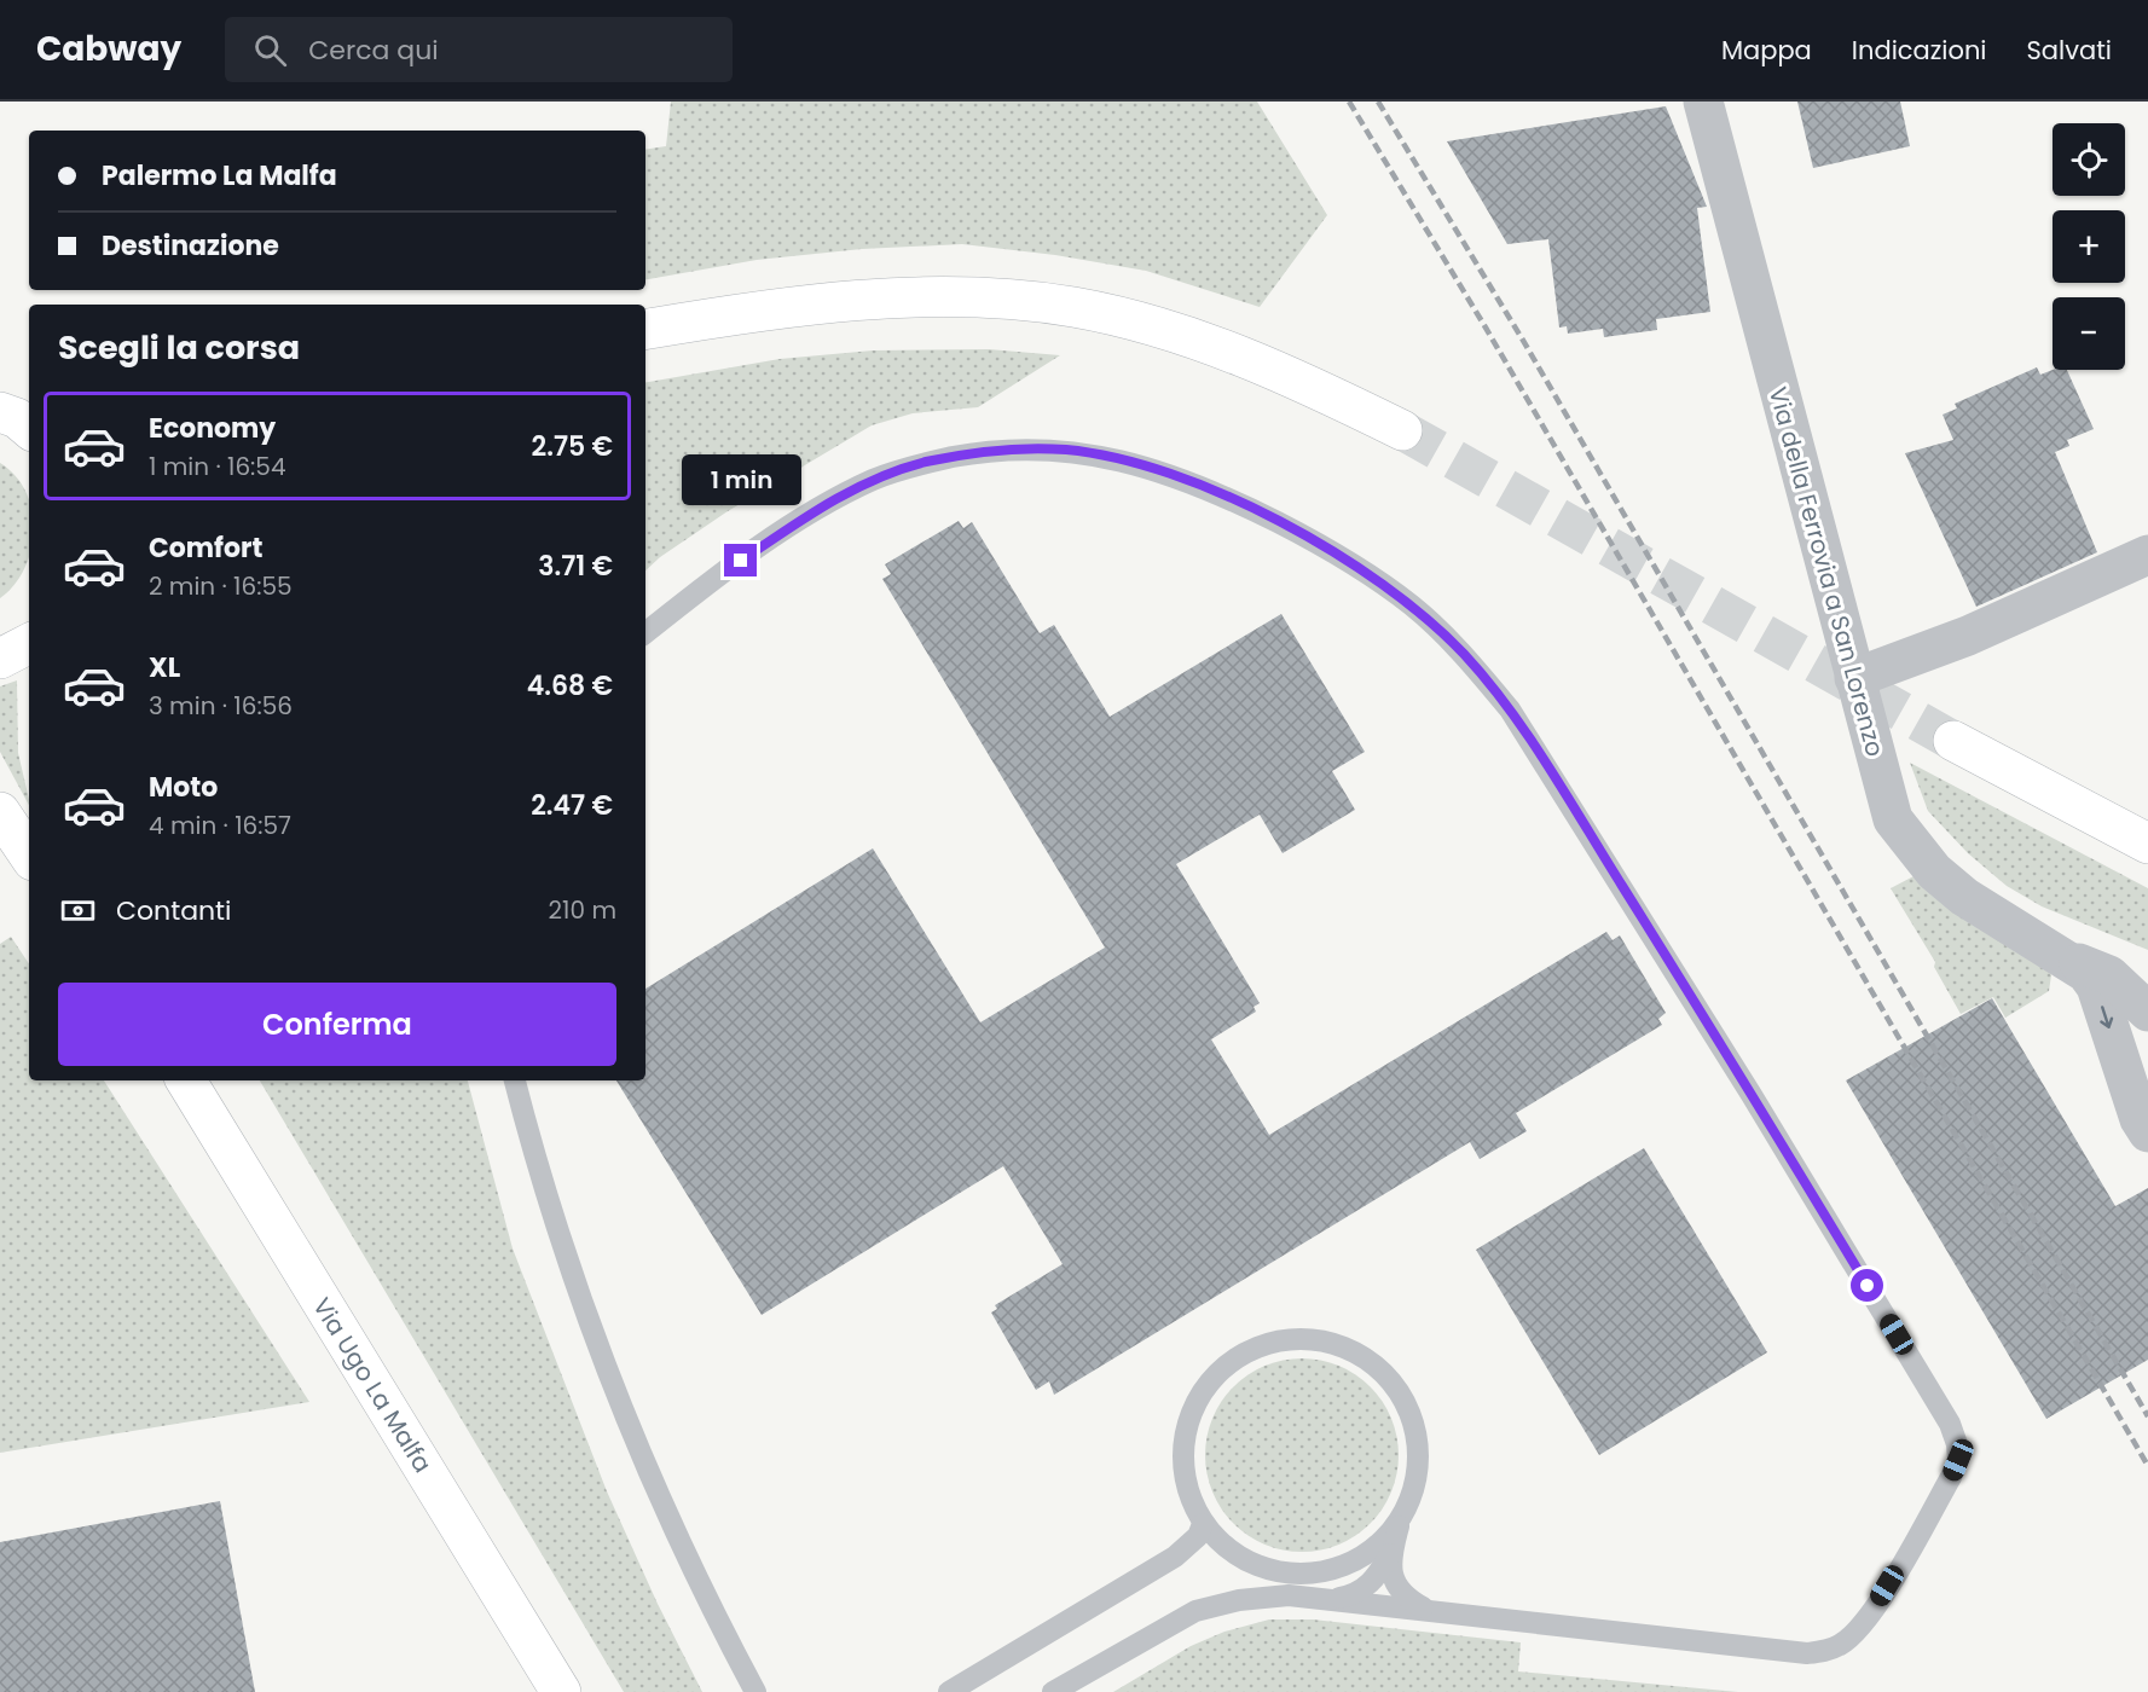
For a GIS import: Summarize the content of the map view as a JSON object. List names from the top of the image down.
{
  "streets": {
    "street": ["Via della Ferrovia a San Lorenzo", "Via Ugo La Malfa"]
  },
  "page": {
    "header": "Cabway",
    "search": "Cerca qui",
    "nav": ["Mappa", "Indicazioni", "Salvati"],
    "map_buttons": ["+", "−"],
    "banner": ["Palermo La Malfa", "Destinazione"],
    "heading": "Scegli la corsa",
    "list": [
      {
        "name": "Economy",
        "note": "1 min · 16:54",
        "value": "2.75 €"
      },
      {
        "name": "Comfort",
        "note": "2 min · 16:55",
        "value": "3.71 €"
      },
      {
        "name": "XL",
        "note": "3 min · 16:56",
        "value": "4.68 €"
      },
      {
        "name": "Moto",
        "note": "4 min · 16:57",
        "value": "2.47 €"
      }
    ],
    "bubble": "1 min",
    "pay": ["Contanti", "210 m"],
    "buttons": "Conferma"
  }
}
